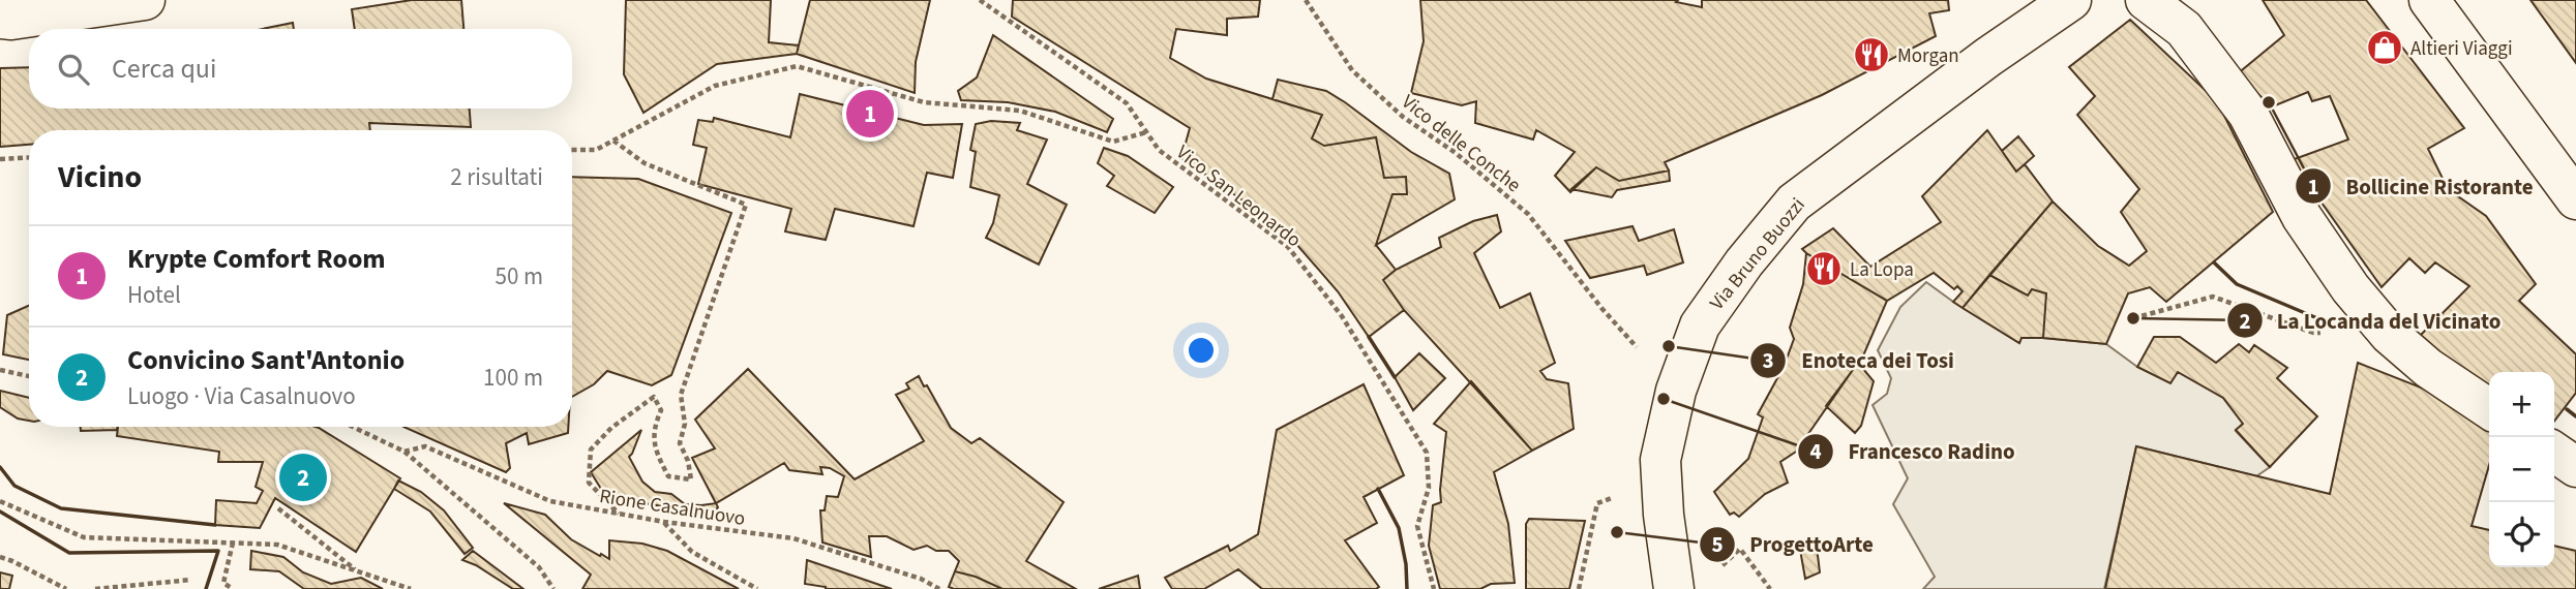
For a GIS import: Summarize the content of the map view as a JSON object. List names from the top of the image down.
{
  "streets": {
    "street": ["Via Bruno Buozzi"],
    "path": ["Vico delle Conche", "Vico San Leonardo", "Rione Casalnuovo"]
  },
  "places": {
    "shop": ["Altieri Viaggi"],
    "restaurant": ["Morgan", "La Lopa"],
    "other": [
      "Bollicine Ristorante",
      "La Locanda del Vicinato",
      "Enoteca dei Tosi",
      "Francesco Radino",
      "ProgettoArte"
    ]
  },
  "page": {
    "search": "Cerca qui",
    "pins": ["1", "2"],
    "heading": ["Vicino", "2 risultati"],
    "list": [
      {
        "mark": "1",
        "name": "Krypte Comfort Room",
        "note": "Hotel",
        "value": "50 m"
      },
      {
        "mark": "2",
        "name": "Convicino Sant'Antonio",
        "note": "Luogo · Via Casalnuovo",
        "value": "100 m"
      }
    ],
    "map_buttons": ["+", "−"]
  }
}
